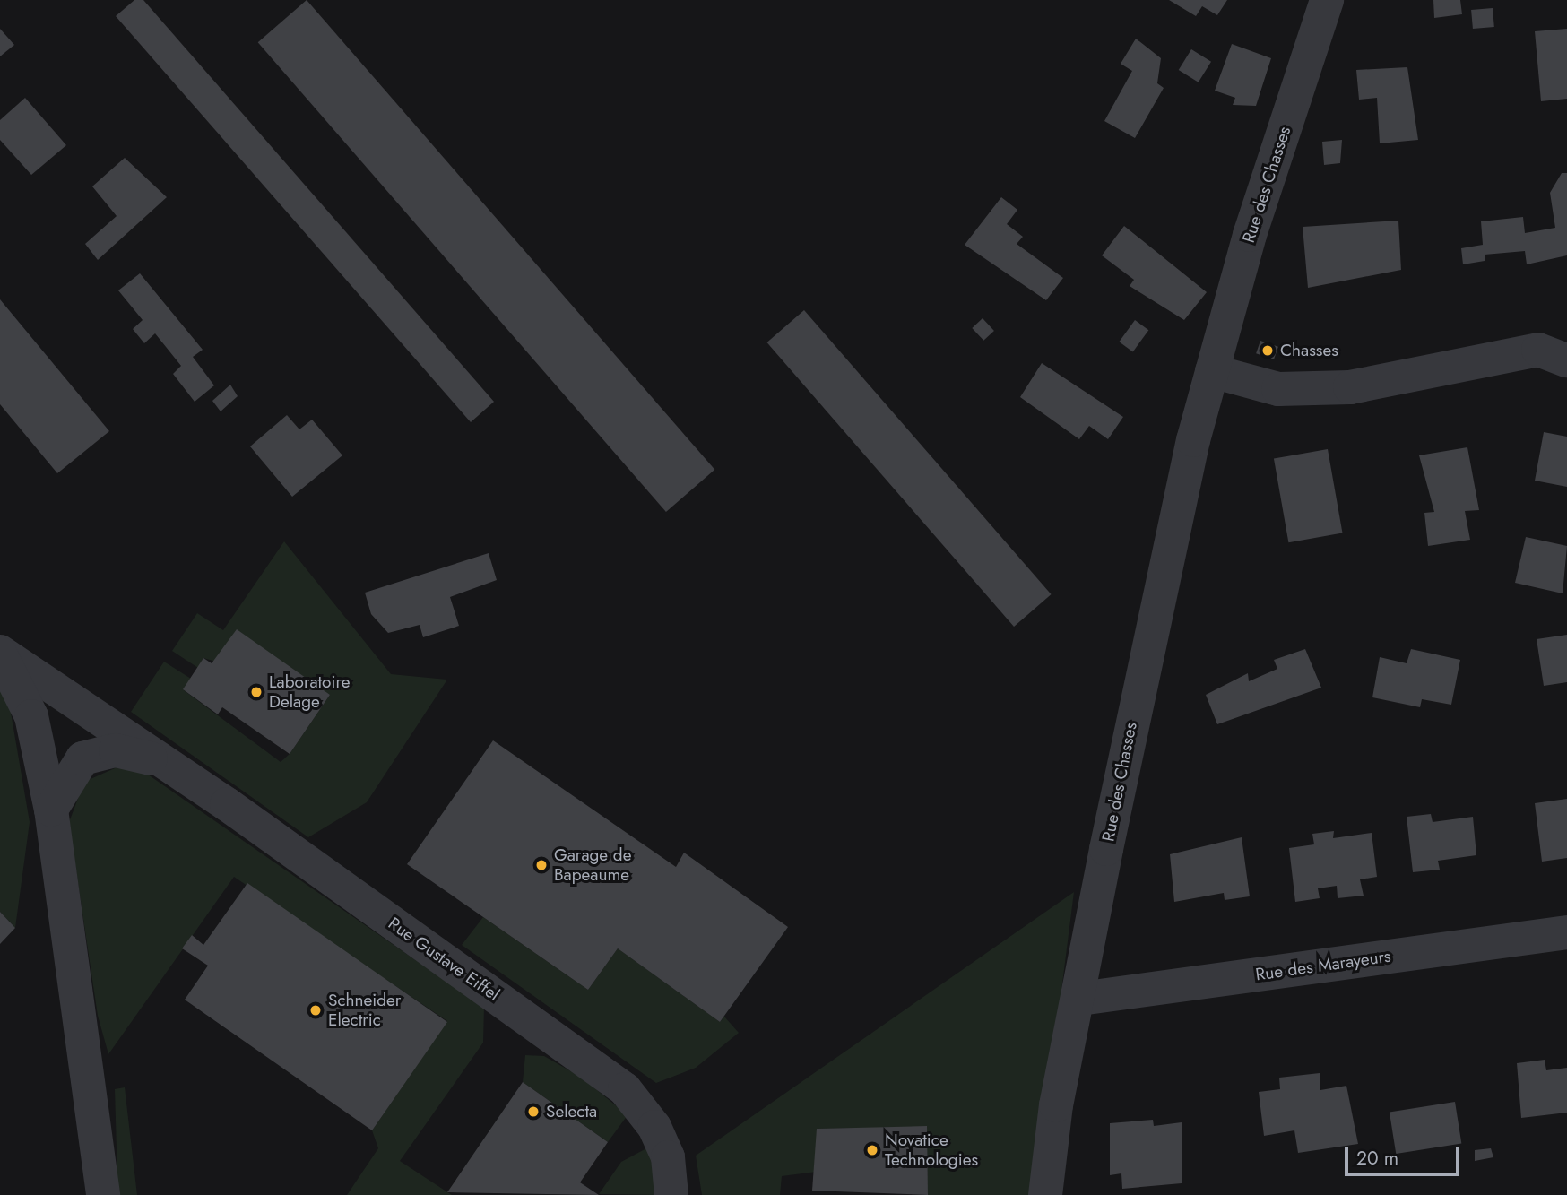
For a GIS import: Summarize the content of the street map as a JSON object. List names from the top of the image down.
{
  "streets": {
    "street": ["Rue des Chasses", "Rue Gustave Eiffel", "Rue des Marayeurs"]
  },
  "crossings": [
    ["Rue des Chasses", "Rue des Marayeurs"]
  ],
  "places": [
    "Chasses",
    "Laboratoire Delage",
    "Garage de Bapeaume",
    "Schneider Electric",
    "Selecta",
    "Novatice Technologies"
  ],
  "scale_bar": "20 m"
}
